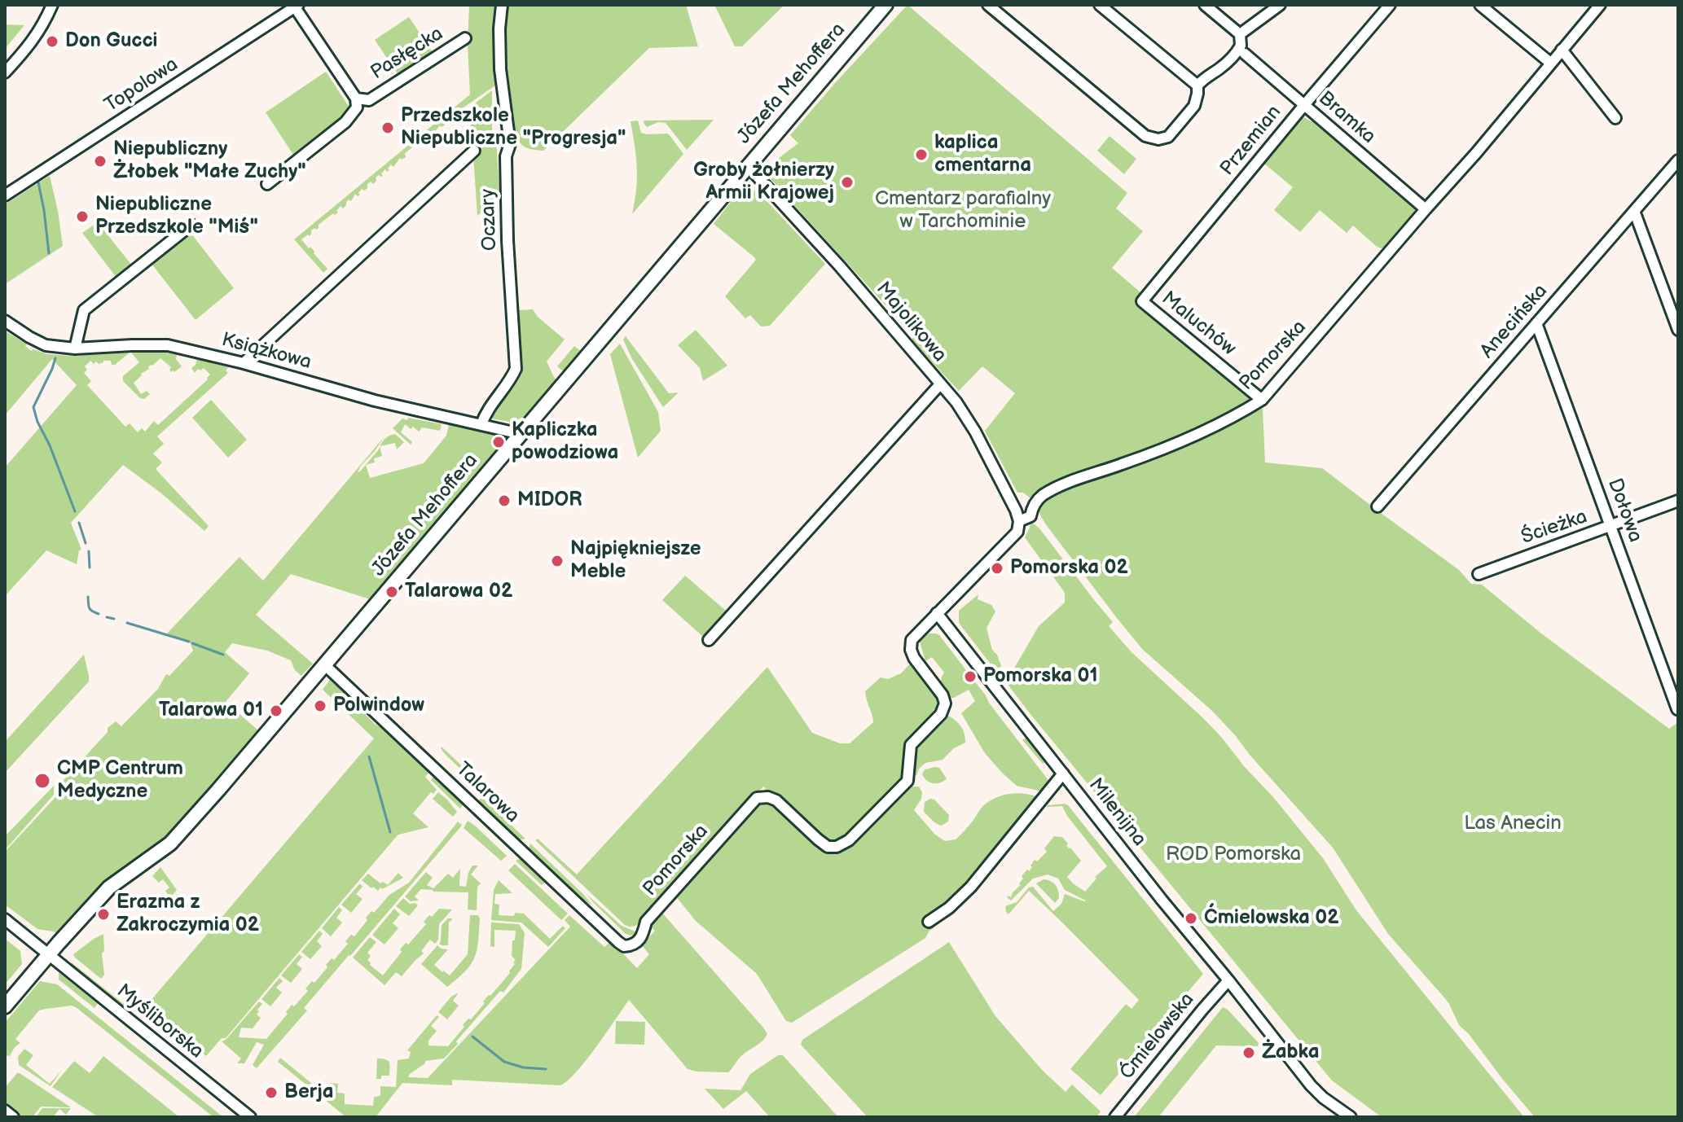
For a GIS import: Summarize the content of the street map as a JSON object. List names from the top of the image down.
{
  "streets": {
    "street": [
      "Pasłęcka",
      "Józefa Mehoffera",
      "Topolowa",
      "Bramka",
      "Przemian",
      "Oczary",
      "Anecińska",
      "Majolikowa",
      "Maluchów",
      "Książkowa",
      "Pomorska",
      "Dołowa",
      "Ścieżka",
      "Talarowa",
      "Milenijna",
      "Myśliborska",
      "Ćmielowska"
    ]
  },
  "crossings": [
    ["Pasłęcka", "Topolowa"],
    ["Józefa Mehoffera", "Majolikowa"],
    ["Józefa Mehoffera", "Książkowa"],
    ["Józefa Mehoffera", "Talarowa"],
    ["Józefa Mehoffera", "Myśliborska"],
    ["Bramka", "Przemian"],
    ["Bramka", "Pomorska"],
    ["Przemian", "Maluchów"],
    ["Oczary", "Książkowa"],
    ["Anecińska", "Dołowa"],
    ["Majolikowa", "Pomorska"],
    ["Maluchów", "Pomorska"],
    ["Pomorska", "Talarowa"],
    ["Pomorska", "Milenijna"],
    ["Dołowa", "Ścieżka"],
    ["Milenijna", "Ćmielowska"]
  ],
  "parks": ["Cmentarz parafialny w Tarchominie", "Las Anecin", "ROD Pomorska"],
  "places": [
    "Don Gucci",
    "Przedszkole Niepubliczne \"Progresja\"",
    "kaplica cmentarna",
    "Niepubliczny Żłobek \"Małe Zuchy\"",
    "Groby żołnierzy Armii Krajowej",
    "Niepubliczne Przedszkole \"Miś\"",
    "Kapliczka powodziowa",
    "MIDOR",
    "Najpiękniejsze Meble",
    "Pomorska 02",
    "Talarowa 02",
    "Pomorska 01",
    "Polwindow",
    "Talarowa 01",
    "CMP Centrum Medyczne",
    "Erazma z Zakroczymia 02",
    "Ćmielowska 02",
    "Żabka",
    "Berja"
  ]
}
